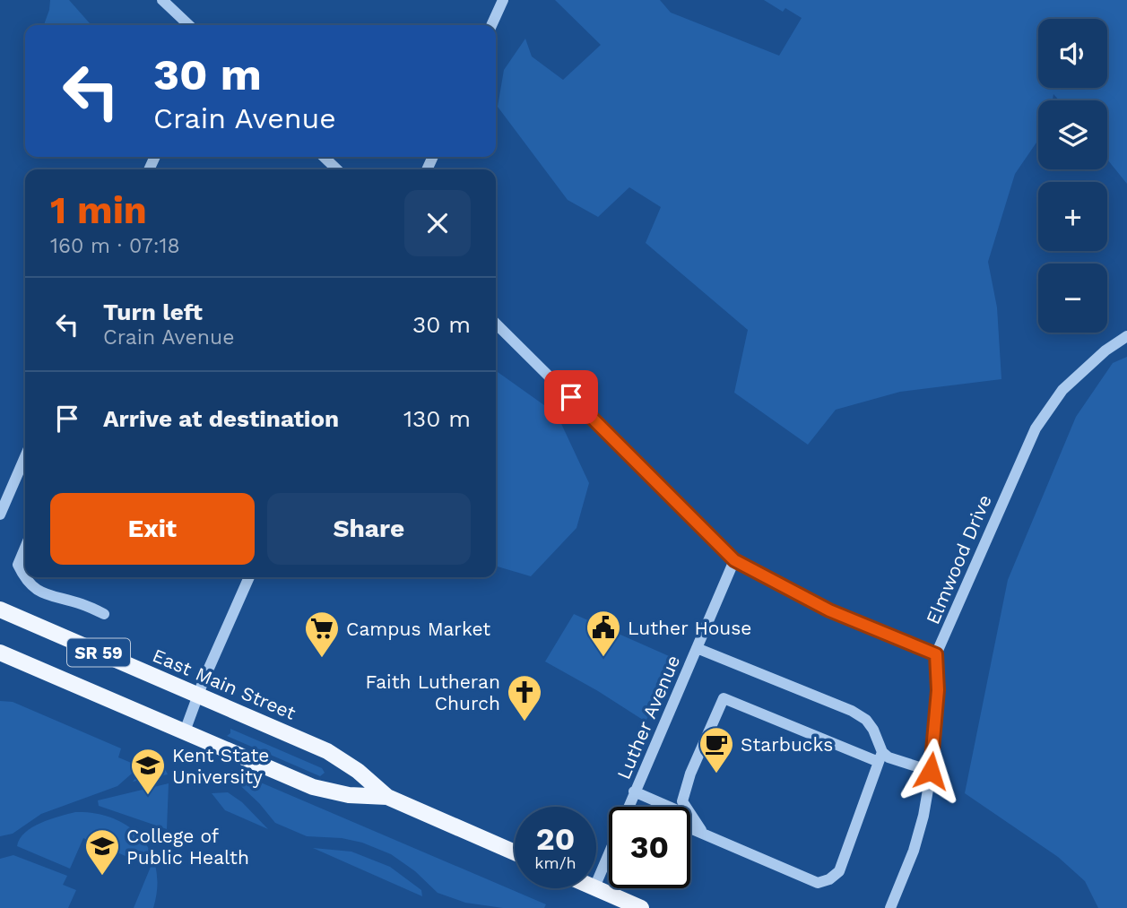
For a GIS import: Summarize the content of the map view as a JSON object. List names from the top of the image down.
{
  "streets": {
    "main road": ["SR 59", "East Main Street"],
    "street": ["Elmwood Drive", "Luther Avenue"]
  },
  "places": {
    "public building": ["Luther House"],
    "supermarket": ["Campus Market"],
    "church": ["Faith Lutheran Church"],
    "cafe": ["Starbucks"],
    "school or university": ["Kent State University", "College of Public Health"]
  },
  "page": {
    "map_buttons": ["+", "−"],
    "turn": ["30 m", "Crain Avenue"],
    "heading": ["1 min", "160 m · 07:18"],
    "list": [
      {
        "name": "Turn left",
        "note": "Crain Avenue",
        "value": "30 m"
      },
      {
        "name": "Arrive at destination",
        "value": "130 m"
      }
    ],
    "buttons": ["Exit", "Share"],
    "speed": "20 km/h",
    "limit": "30"
  }
}
